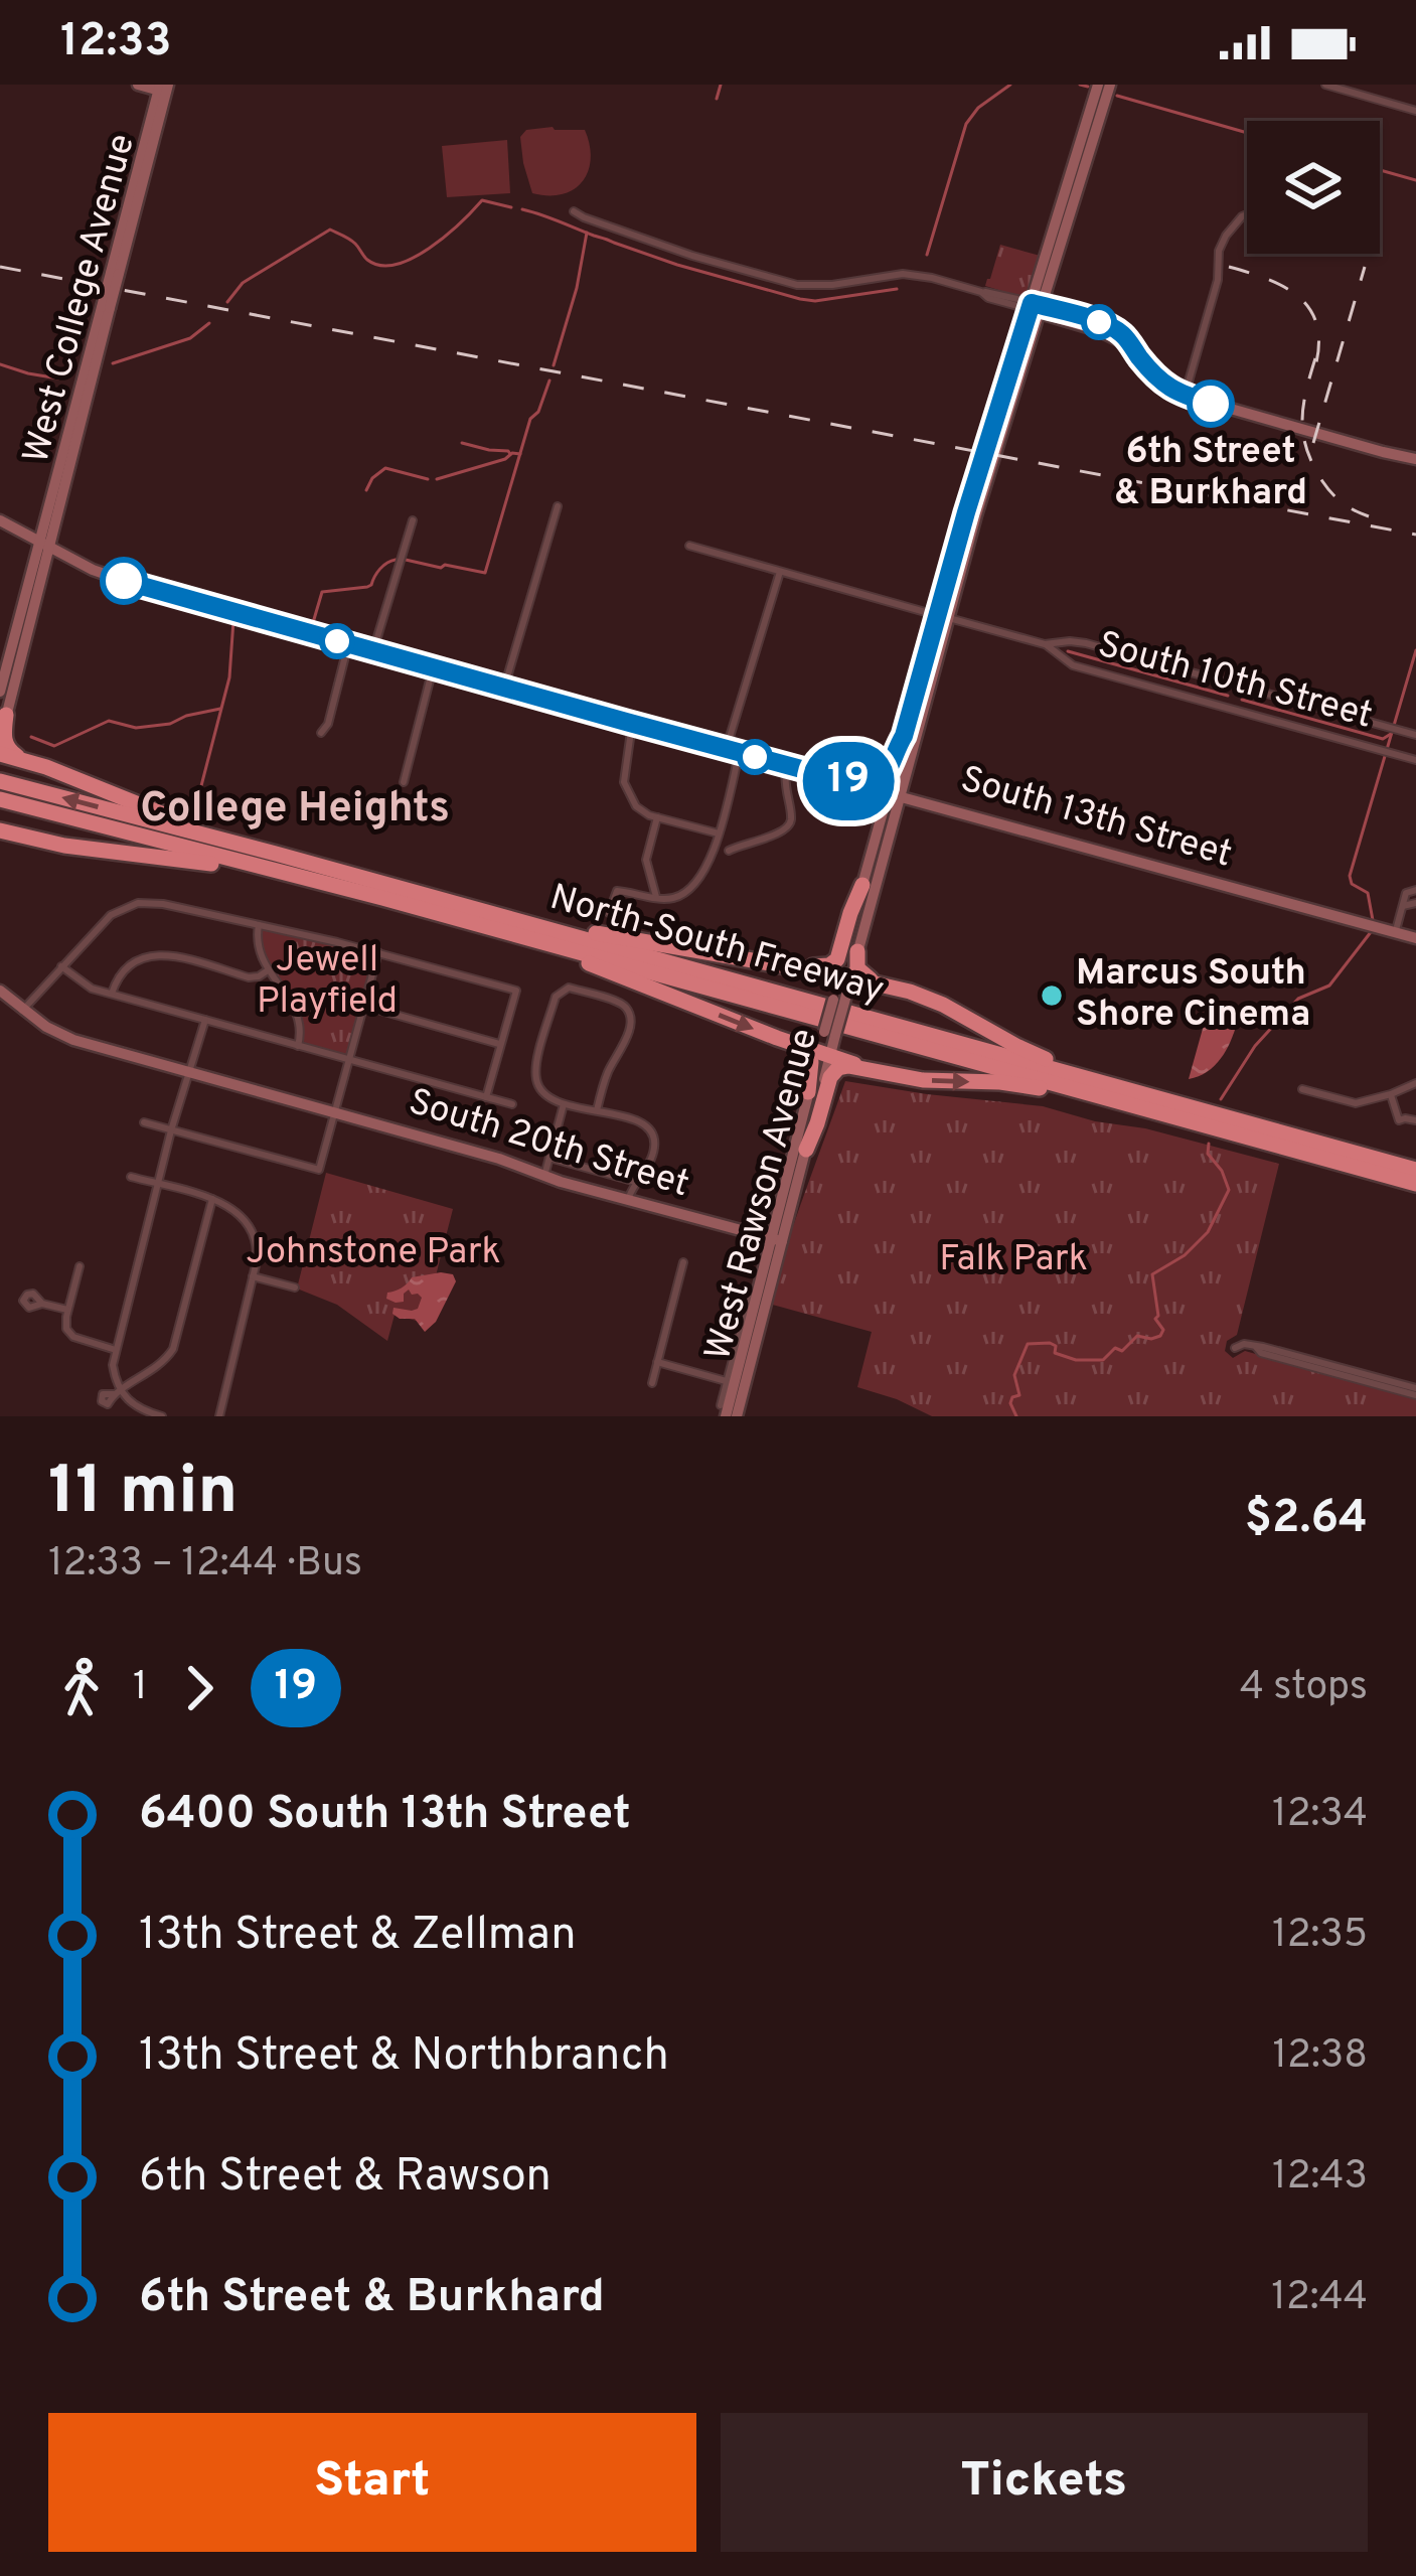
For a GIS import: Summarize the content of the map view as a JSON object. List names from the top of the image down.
{
  "streets": {
    "highway": ["North-South Freeway"],
    "main road": [
      "West College Avenue",
      "South 13th Street",
      "South 20th Street",
      "West Rawson Avenue"
    ],
    "street": ["South 10th Street"]
  },
  "crossings": [
    ["West College Avenue", "South 13th Street"],
    ["South 10th Street", "West Rawson Avenue"],
    ["South 13th Street", "West Rawson Avenue"],
    ["South 20th Street", "West Rawson Avenue"]
  ],
  "districts": ["College Heights"],
  "parks": ["Jewell Playfield", "Johnstone Park", "Falk Park"],
  "places": ["6th Street & Burkhard", "Marcus South Shore Cinema"],
  "lines": ["bus line 19"],
  "page": {
    "status": "12:33",
    "on_map": "19",
    "heading": ["11 min", "12:33 – 12:44 · Bus", "$2.64"],
    "legs": ["1", "19", "4 stops"],
    "list": [
      {
        "name": "6400 South 13th Street",
        "value": "12:34"
      },
      {
        "name": "13th Street & Zellman",
        "value": "12:35"
      },
      {
        "name": "13th Street & Northbranch",
        "value": "12:38"
      },
      {
        "name": "6th Street & Rawson",
        "value": "12:43"
      },
      {
        "name": "6th Street & Burkhard",
        "value": "12:44"
      }
    ],
    "buttons": ["Start", "Tickets"]
  }
}
